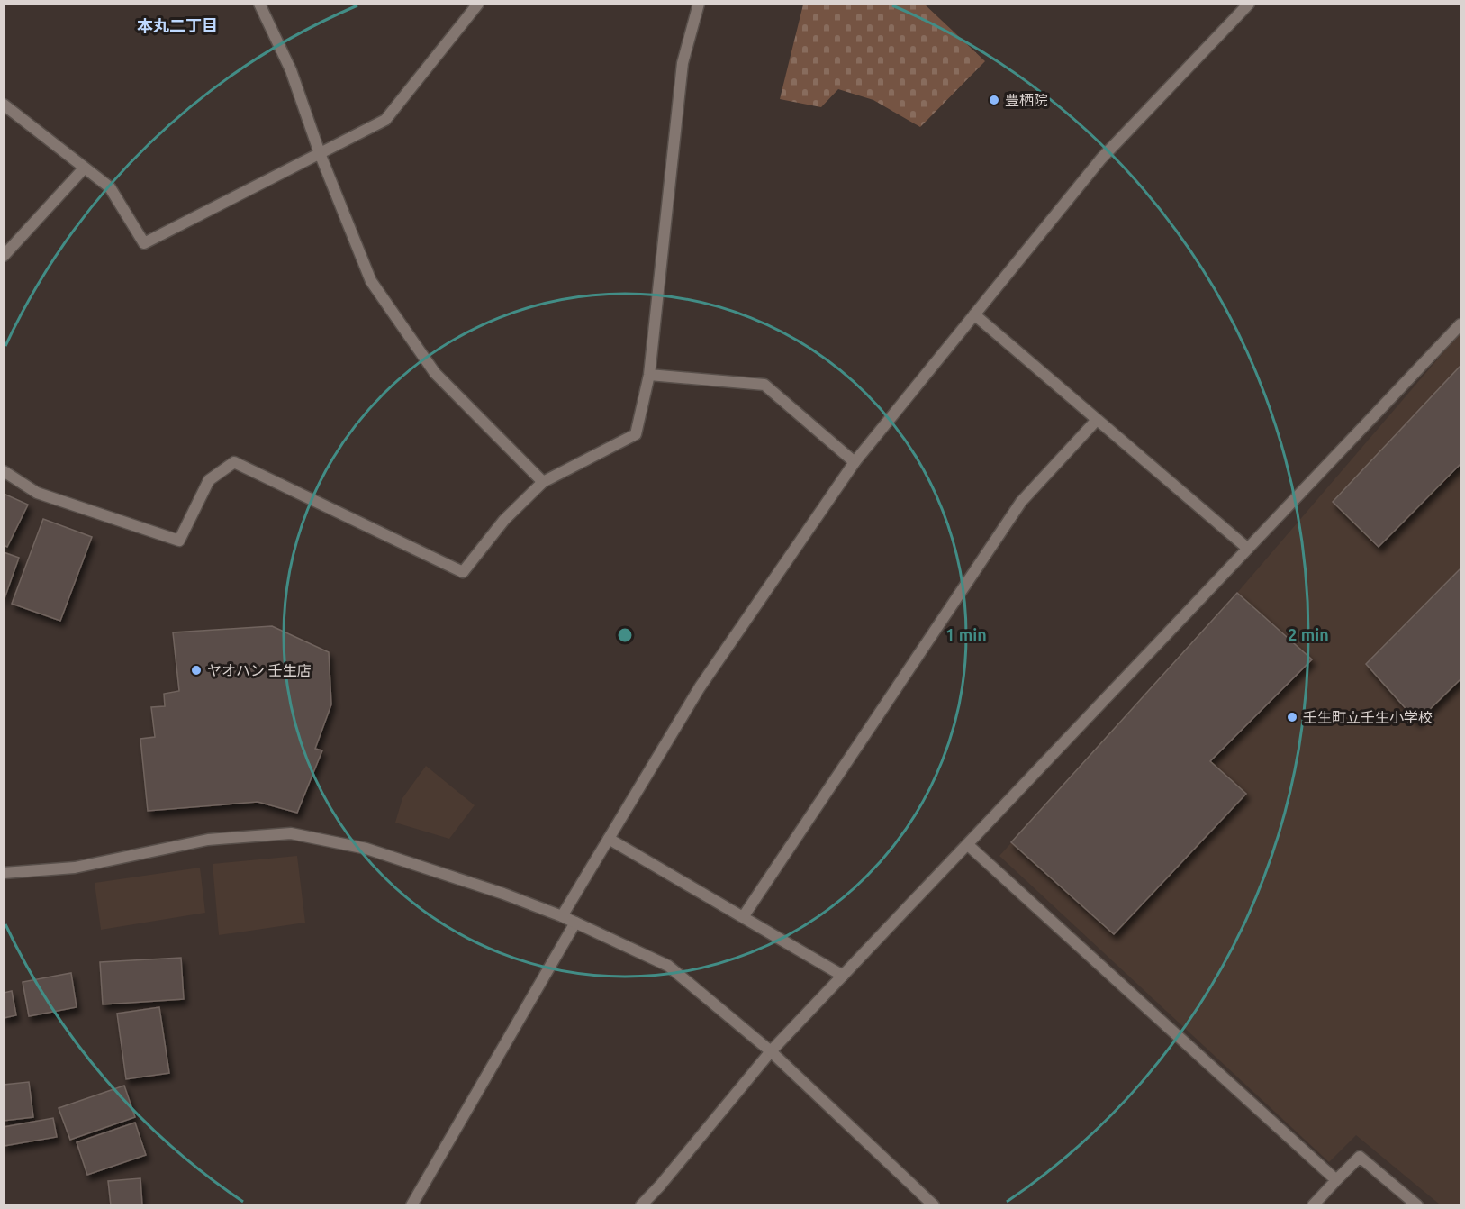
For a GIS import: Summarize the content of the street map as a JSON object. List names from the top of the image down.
{
  "districts": ["本丸二丁目"],
  "places": ["豊栖院", "ヤオハン 壬生店", "壬生町立壬生小学校"],
  "rings": ["1 min", "2 min"]
}
